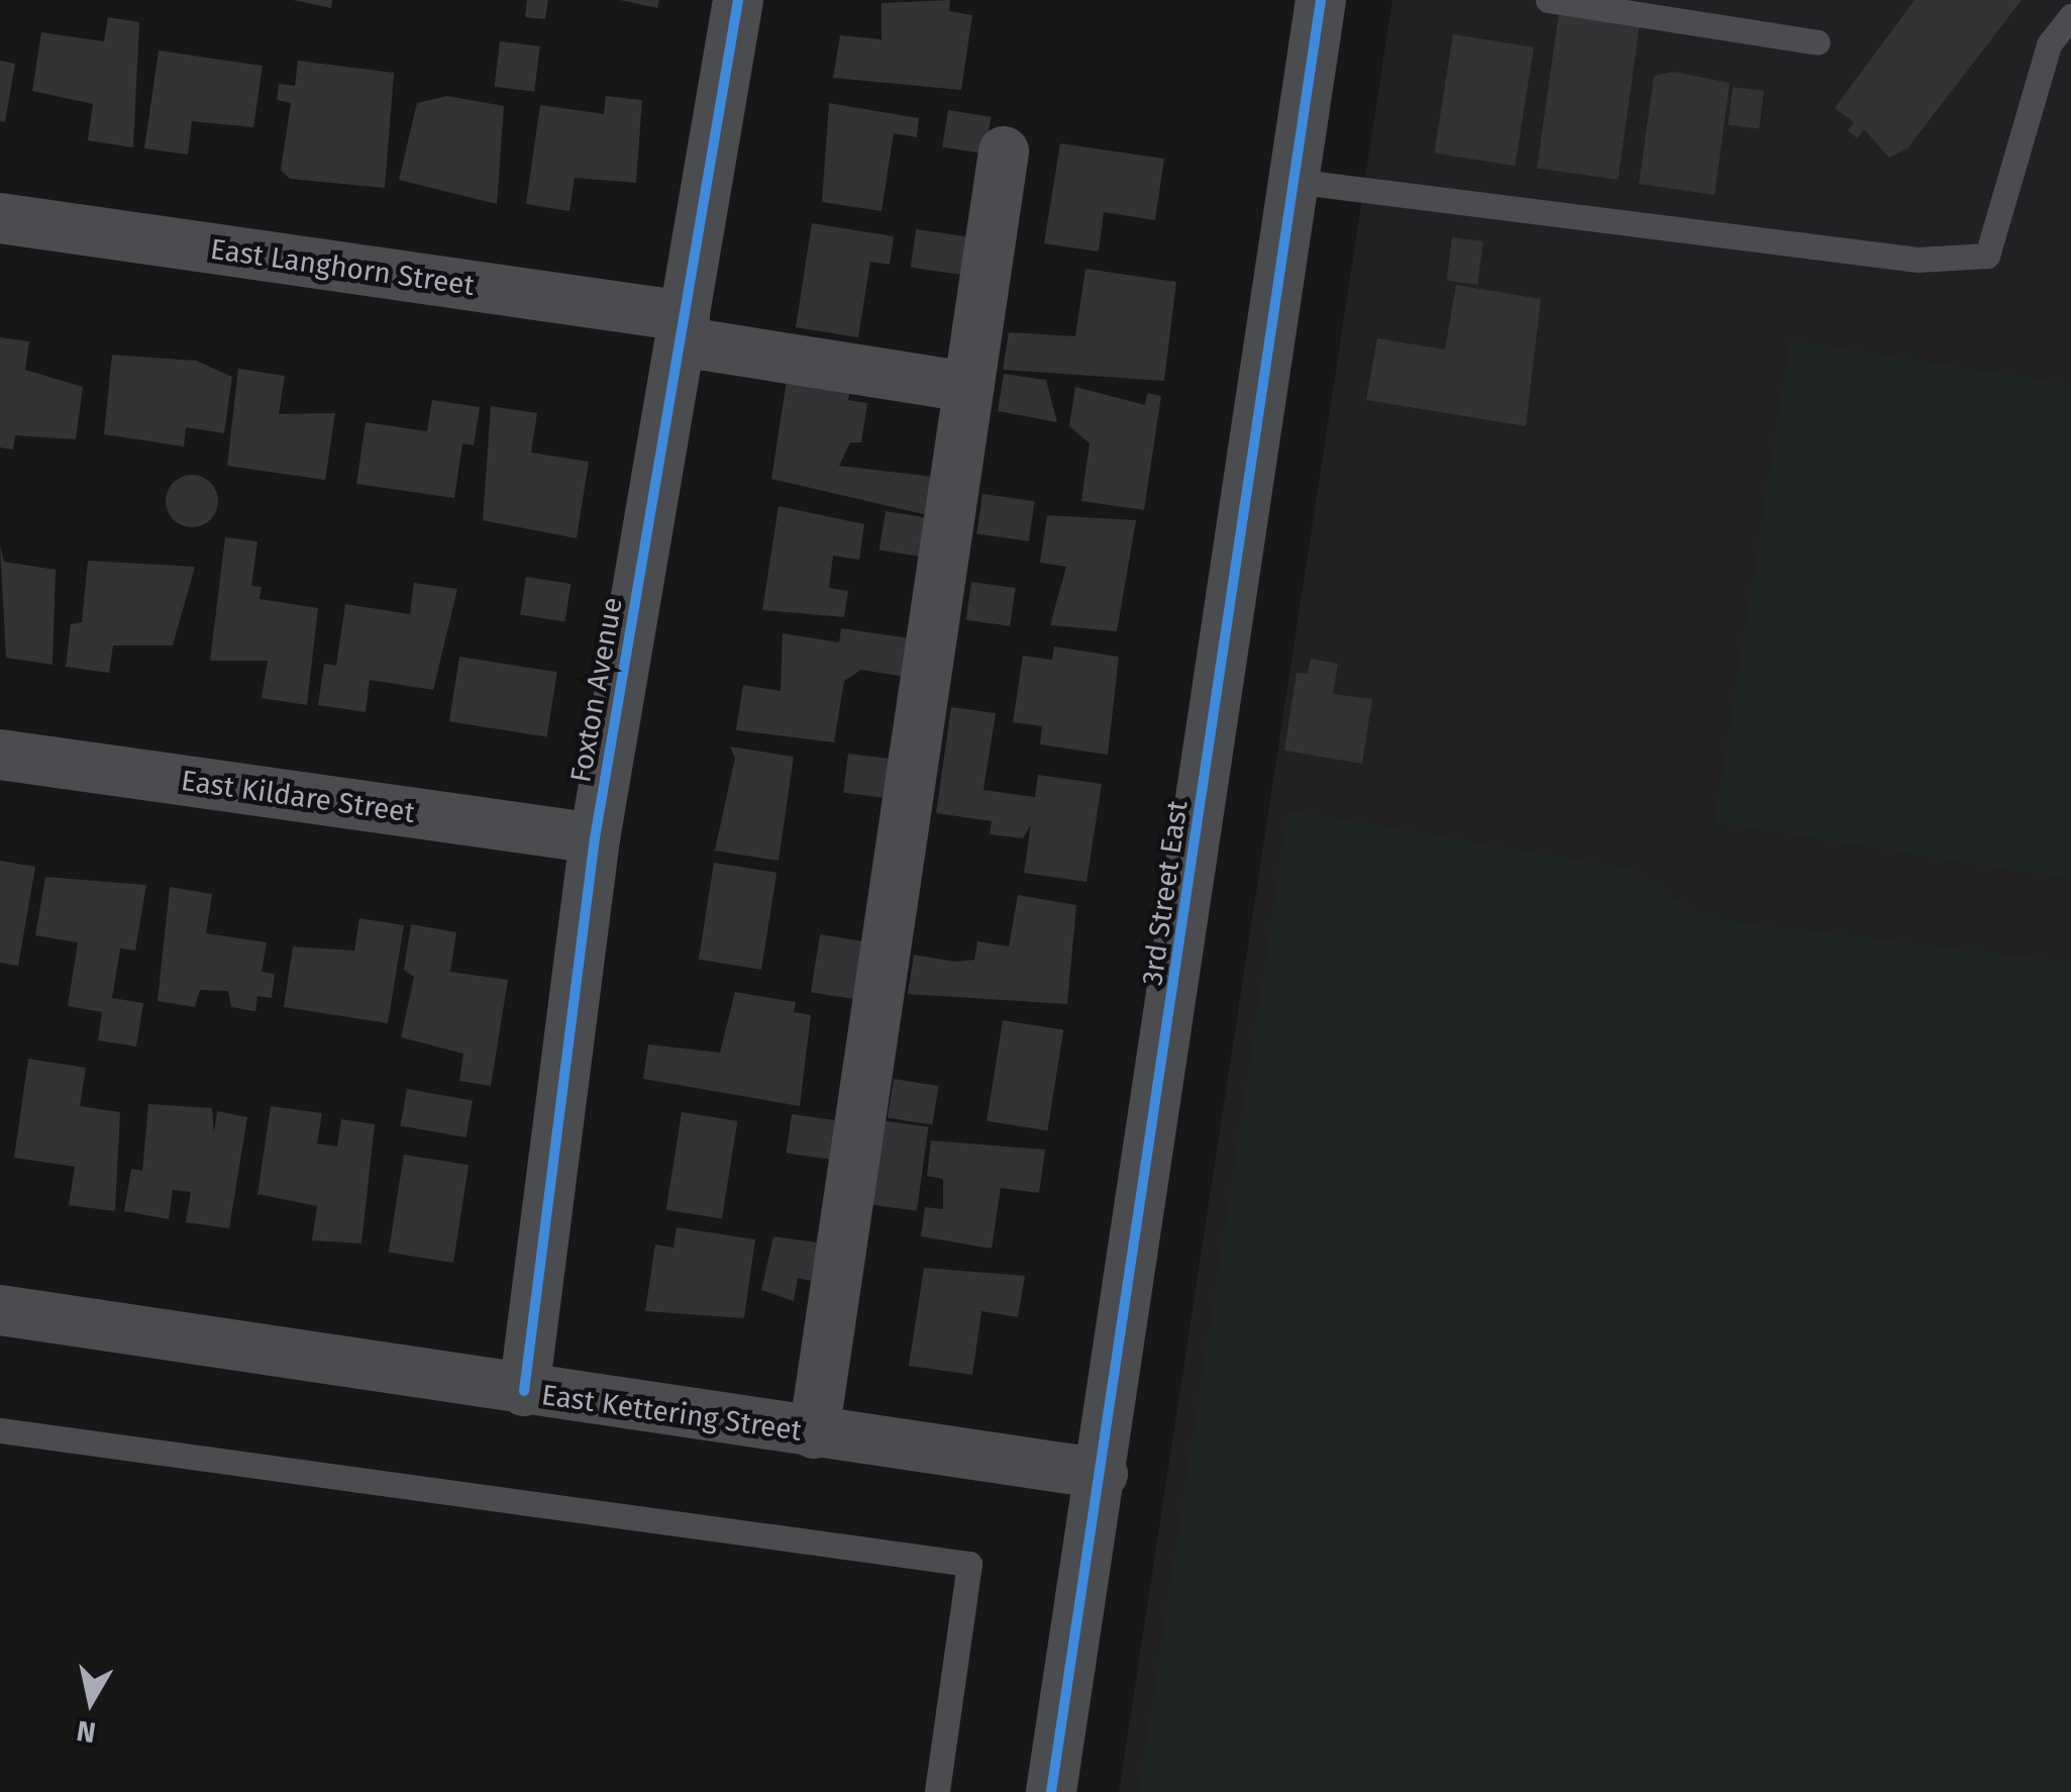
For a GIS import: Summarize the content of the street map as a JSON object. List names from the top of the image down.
{
  "streets": {
    "street": [
      "East Langhorn Street",
      "Foxton Avenue",
      "East Kildare Street",
      "3rd Street East",
      "East Kettering Street"
    ]
  },
  "crossings": [
    ["East Langhorn Street", "Foxton Avenue"],
    ["Foxton Avenue", "East Kildare Street"],
    ["Foxton Avenue", "East Kettering Street"],
    ["3rd Street East", "East Kettering Street"]
  ],
  "north": "bottom"
}
